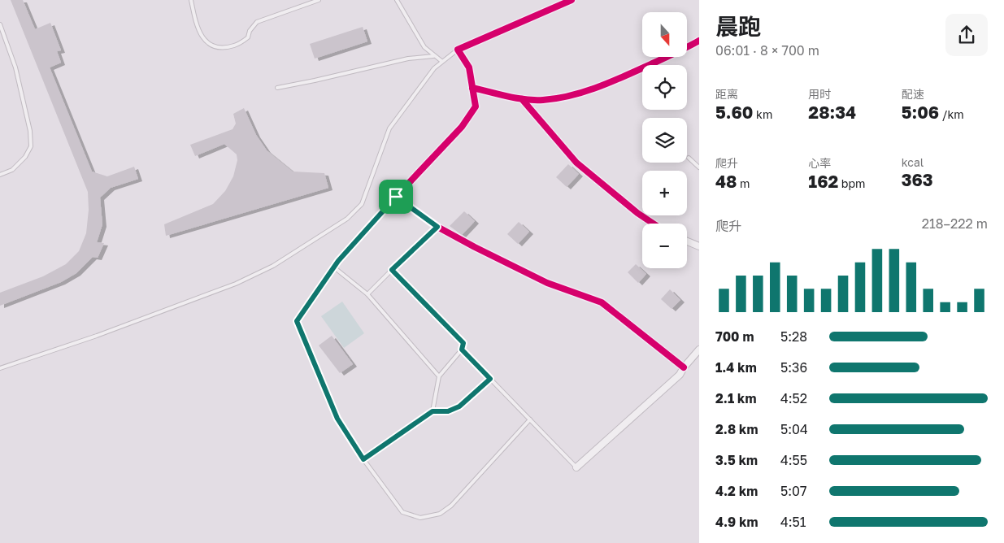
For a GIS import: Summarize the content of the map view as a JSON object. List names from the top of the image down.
{
  "north": "bottom",
  "page": {
    "heading": ["晨跑", "06:01 · 8 × 700 m"],
    "map_buttons": ["+", "−"],
    "stats": [
      ["距离", "5.60 km"],
      ["用时", "28:34"],
      ["配速", "5:06 /km"],
      ["爬升", "48 m"],
      ["心率", "162 bpm"],
      ["kcal", "363"]
    ],
    "chart": ["爬升", "218–222 m"],
    "list": [
      {
        "name": "700 m",
        "note": "5:28"
      },
      {
        "name": "1.4 km",
        "note": "5:36"
      },
      {
        "name": "2.1 km",
        "note": "4:52"
      },
      {
        "name": "2.8 km",
        "note": "5:04"
      },
      {
        "name": "3.5 km",
        "note": "4:55"
      },
      {
        "name": "4.2 km",
        "note": "5:07"
      },
      {
        "name": "4.9 km",
        "note": "4:51"
      }
    ]
  }
}
